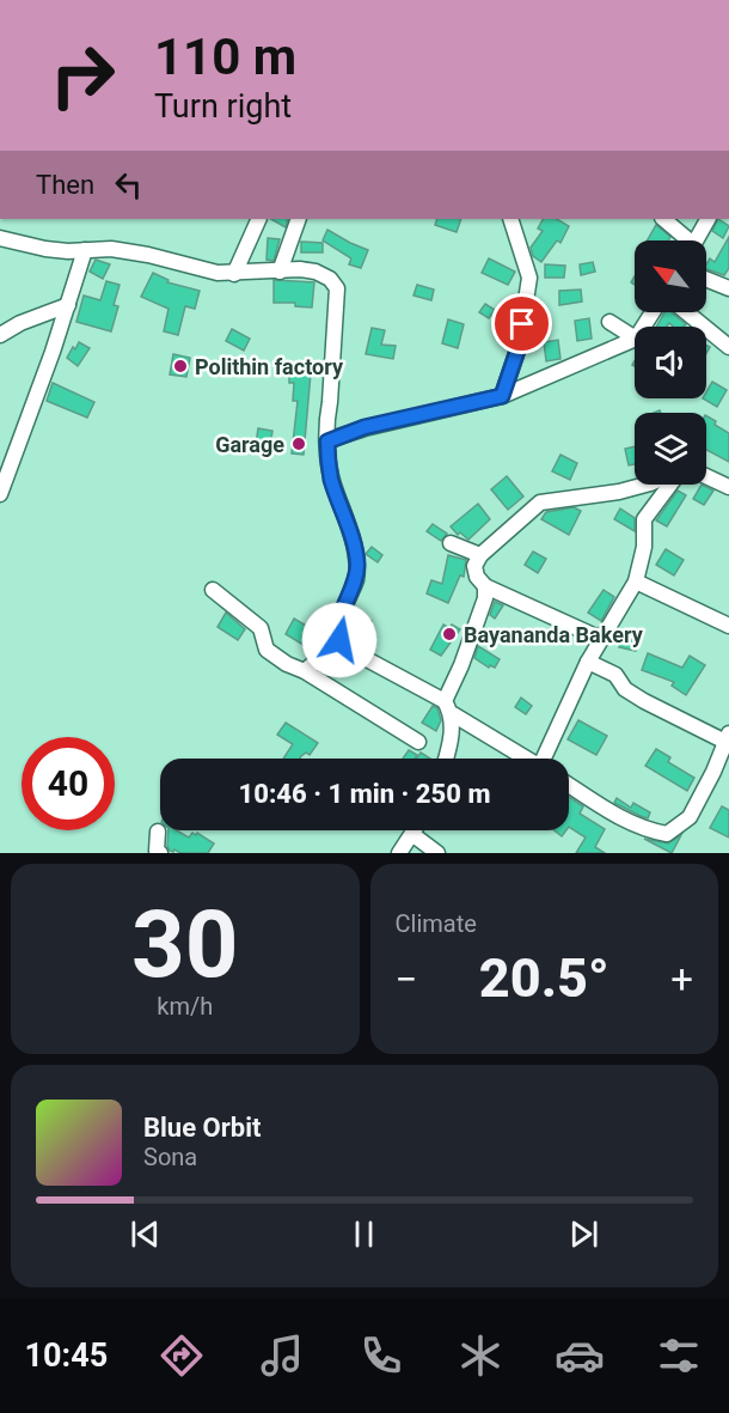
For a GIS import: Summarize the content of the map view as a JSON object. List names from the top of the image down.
{
  "places": ["Polithin factory", "Garage", "Bayananda Bakery"],
  "north": "top left",
  "page": {
    "turn": ["110 m", "Turn right"],
    "then": "Then",
    "limit": "40",
    "trip": "10:46 · 1 min · 250 m",
    "tile": [
      ["30", "km/h"],
      "Climate"
    ],
    "heat": ["−", "20.5°", "+"],
    "song": ["Blue Orbit", "Sona"],
    "tabs": "10:45"
  }
}
